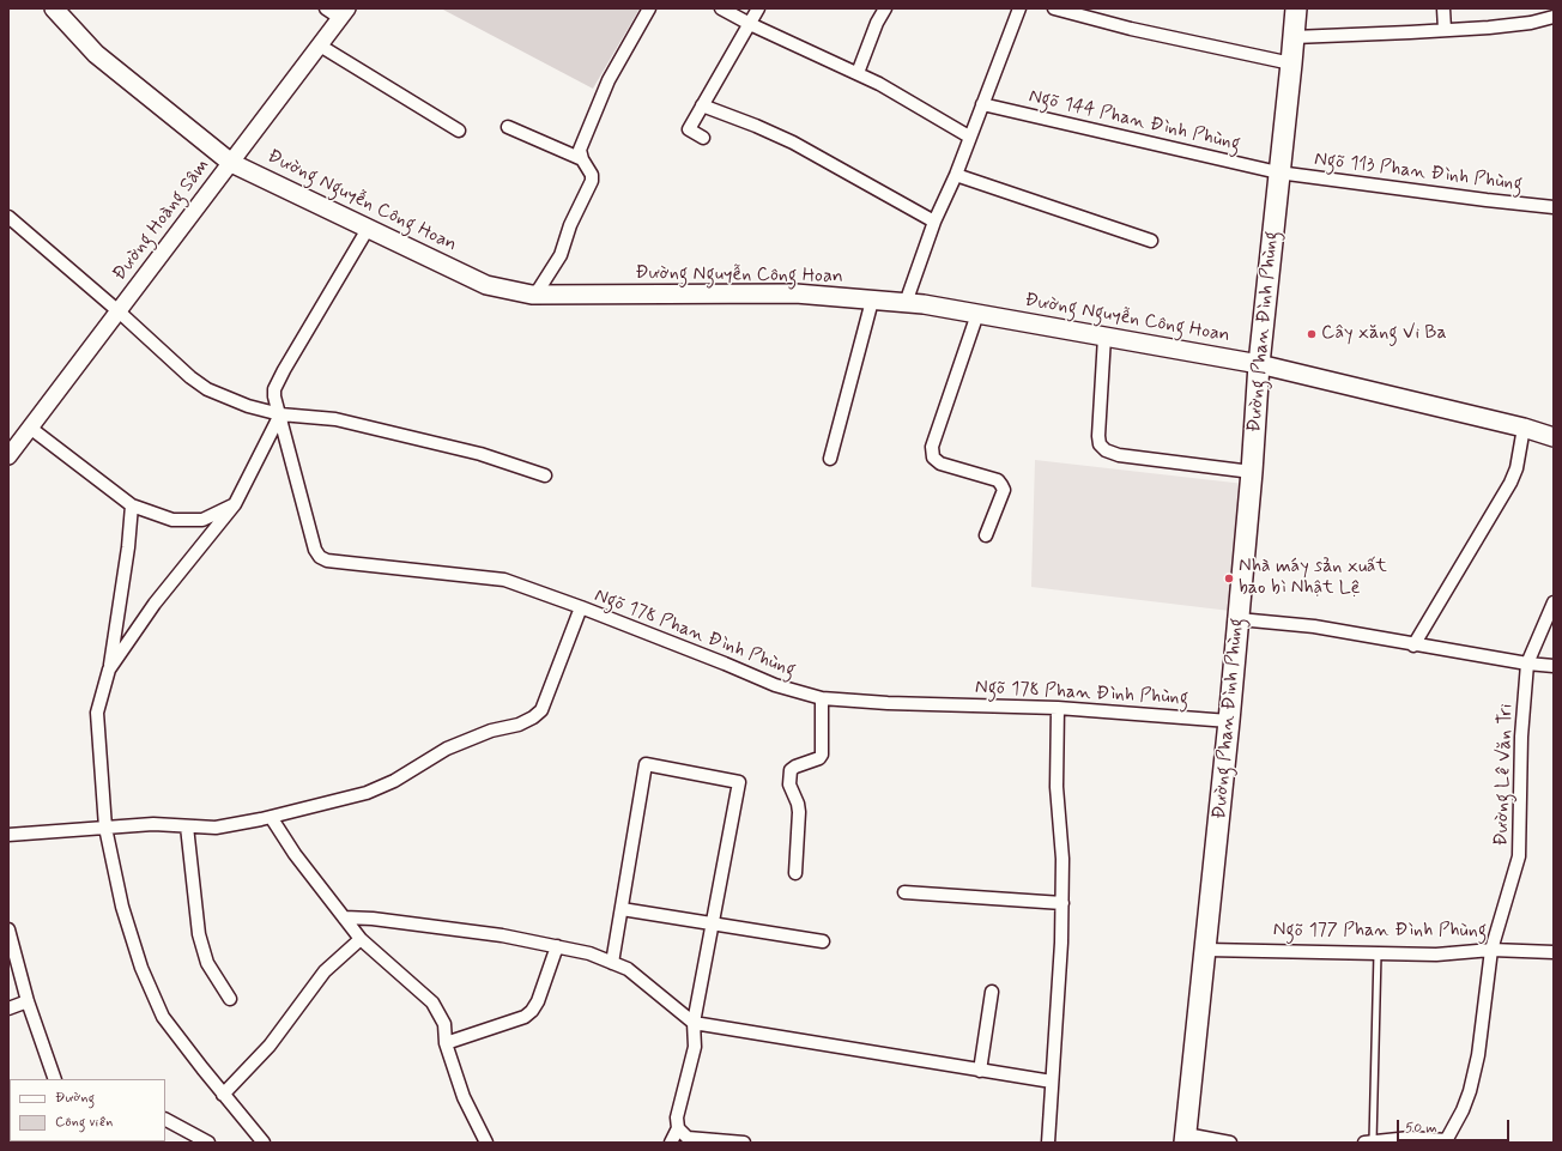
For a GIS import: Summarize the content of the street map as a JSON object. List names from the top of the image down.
{
  "streets": {
    "main road": ["Đường Nguyễn Công Hoan", "Đường Phan Đình Phùng"],
    "street": [
      "Ngõ 144 Phan Đình Phùng",
      "Ngõ 113 Phan Đình Phùng",
      "Đường Hoàng Sâm",
      "Ngõ 178 Phan Đình Phùng",
      "Đường Lê Văn Tri",
      "Ngõ 177 Phan Đình Phùng"
    ]
  },
  "crossings": [
    ["Ngõ 144 Phan Đình Phùng", "Ngõ 113 Phan Đình Phùng"],
    ["Ngõ 144 Phan Đình Phùng", "Đường Phan Đình Phùng"],
    ["Ngõ 113 Phan Đình Phùng", "Đường Phan Đình Phùng"],
    ["Đường Nguyễn Công Hoan", "Đường Hoàng Sâm"],
    ["Đường Nguyễn Công Hoan", "Đường Phan Đình Phùng"],
    ["Đường Phan Đình Phùng", "Ngõ 178 Phan Đình Phùng"],
    ["Đường Phan Đình Phùng", "Ngõ 177 Phan Đình Phùng"],
    ["Đường Lê Văn Tri", "Ngõ 177 Phan Đình Phùng"]
  ],
  "places": ["Cây xăng Vi Ba", "Nhà máy sản xuất bao bì Nhật Lệ"],
  "legend": ["Đường", "Công viên"],
  "scale_bar": "50 m"
}
